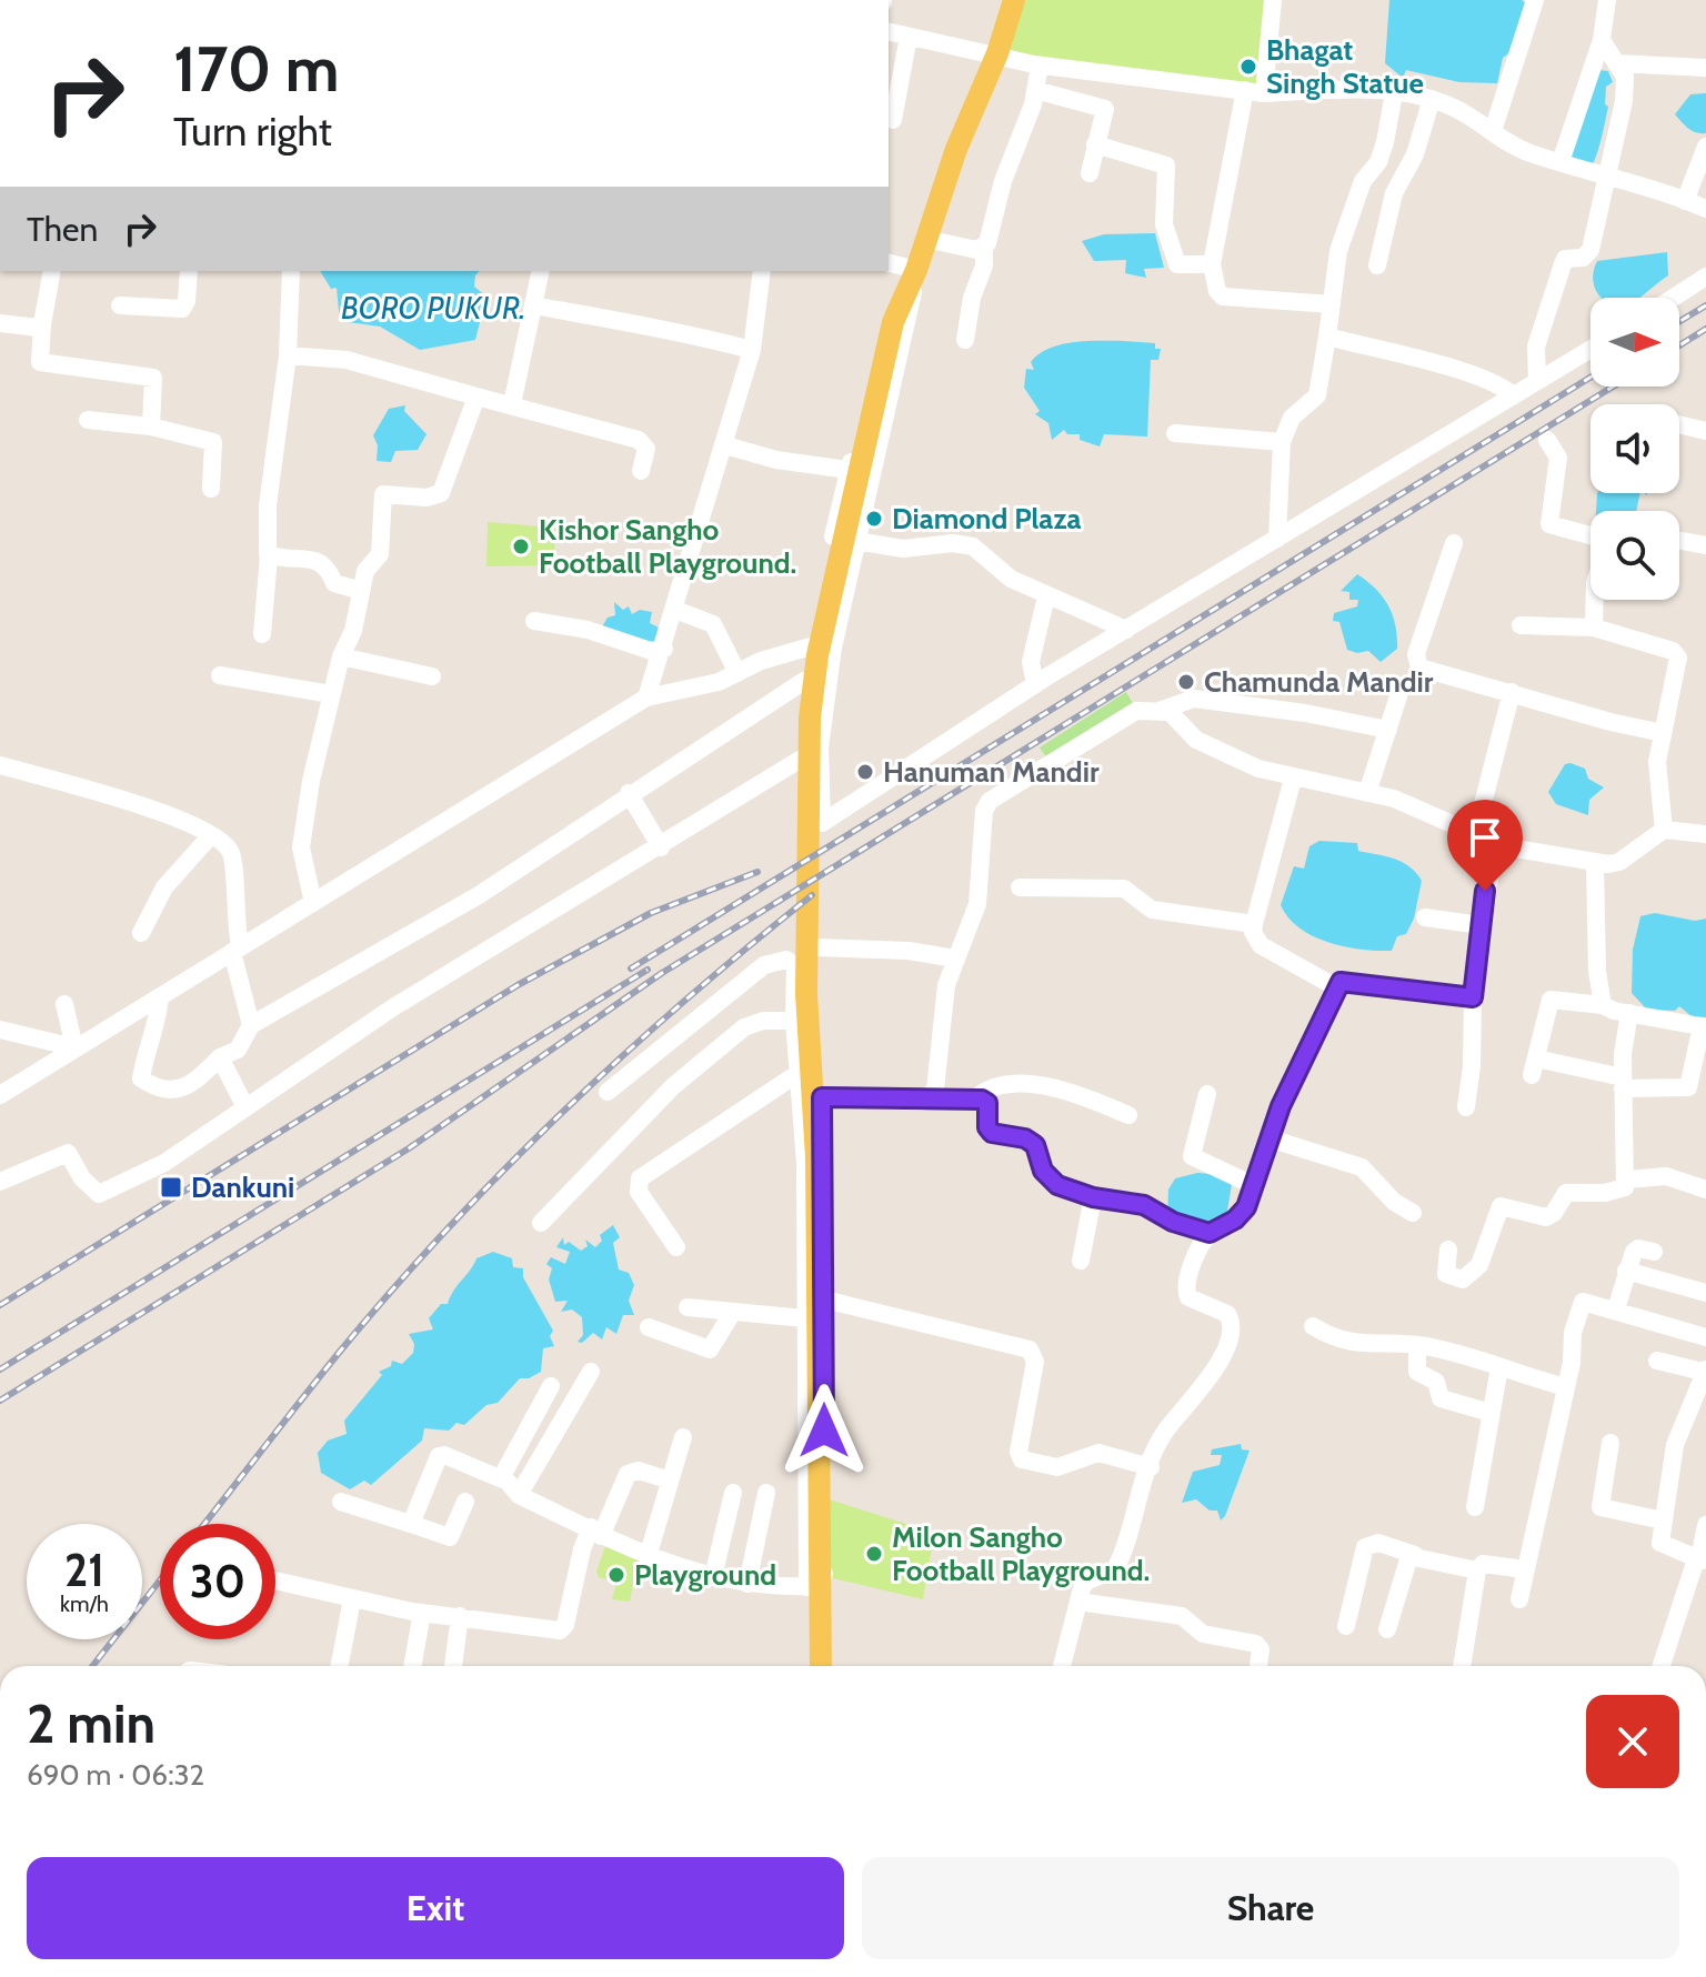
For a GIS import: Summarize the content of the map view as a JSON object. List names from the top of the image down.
{
  "water": ["BORO PUKUR."],
  "places": {
    "other": [
      "Bhagat Singh Statue",
      "Diamond Plaza",
      "Kishor Sangho Football Playground.",
      "Chamunda Mandir",
      "Hanuman Mandir",
      "Milon Sangho Football Playground.",
      "Playground"
    ],
    "transit": ["Dankuni"]
  },
  "north": "right",
  "page": {
    "turn": ["170 m", "Turn right"],
    "then": "Then",
    "speed": "21 km/h",
    "limit": "30",
    "heading": ["2 min", "690 m · 06:32"],
    "buttons": ["Exit", "Share"]
  }
}
